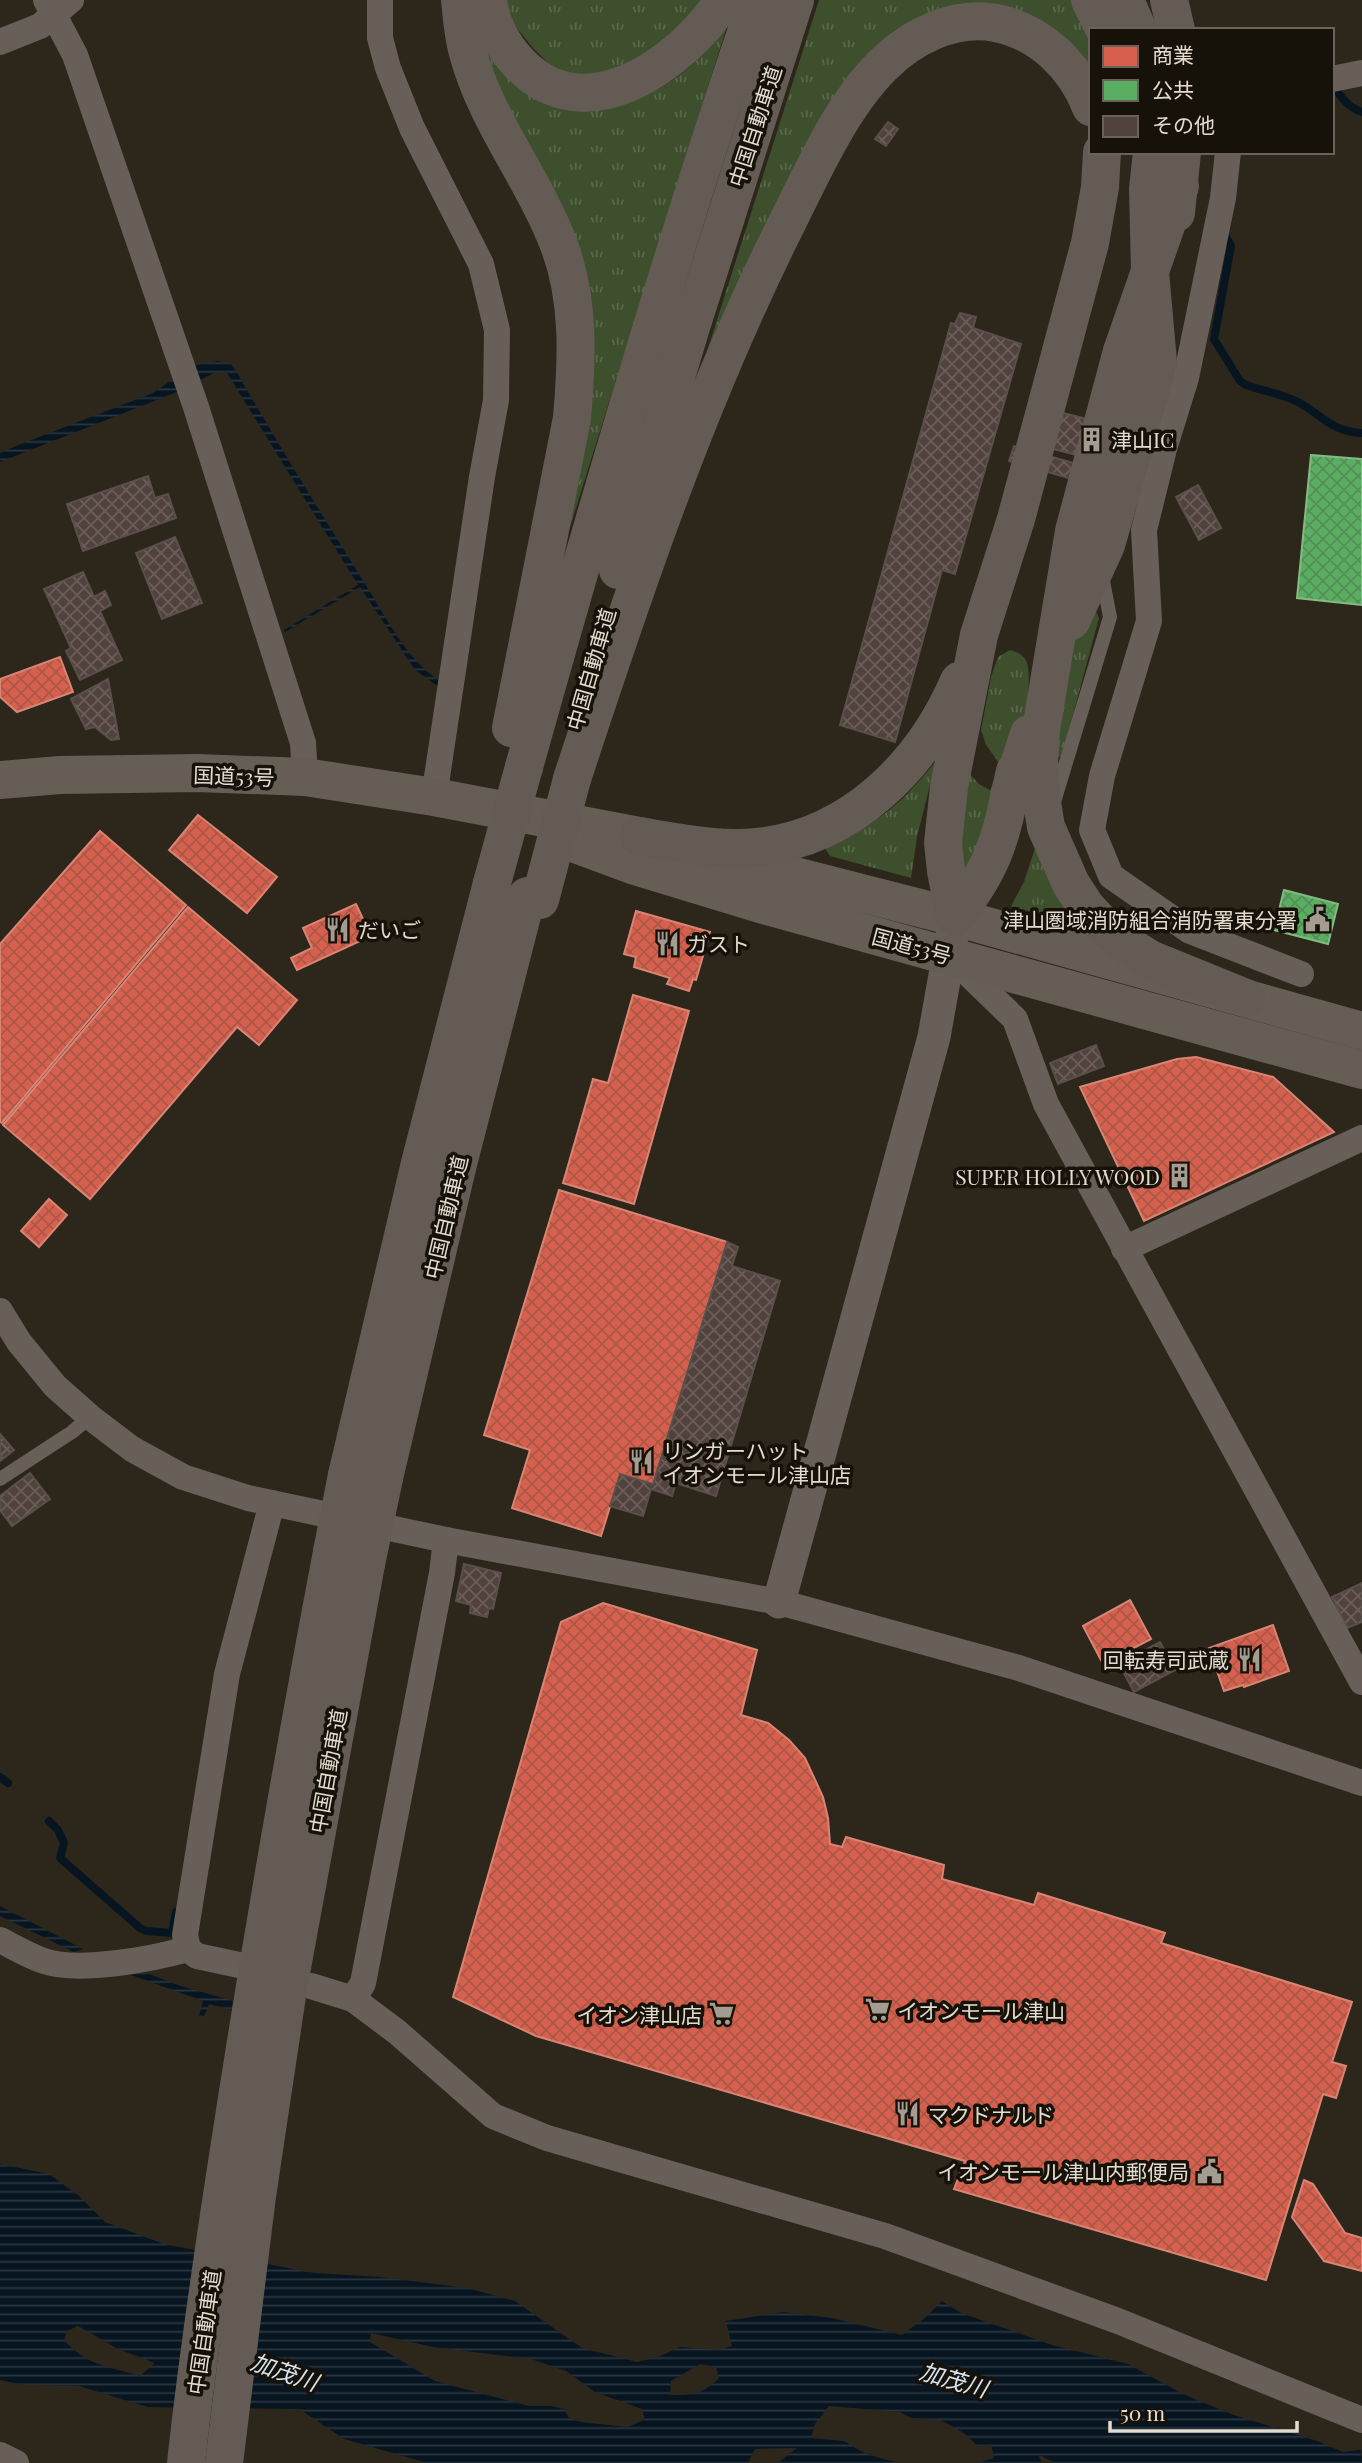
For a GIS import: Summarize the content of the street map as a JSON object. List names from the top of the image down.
{
  "streets": {
    "highway": ["中国自動車道", "国道53号"]
  },
  "water": ["加茂川"],
  "places": {
    "building": ["津山IC", "SUPER HOLLY WOOD"],
    "public building": ["津山圏域消防組合消防署東分署", "イオンモール津山内郵便局"],
    "restaurant": [
      "だいご",
      "ガスト",
      "リンガーハット イオンモール津山店",
      "回転寿司武蔵",
      "マクドナルド"
    ],
    "supermarket": ["イオンモール津山", "イオン津山店"]
  },
  "legend": ["商業", "公共", "その他"],
  "scale_bar": "50 m"
}
